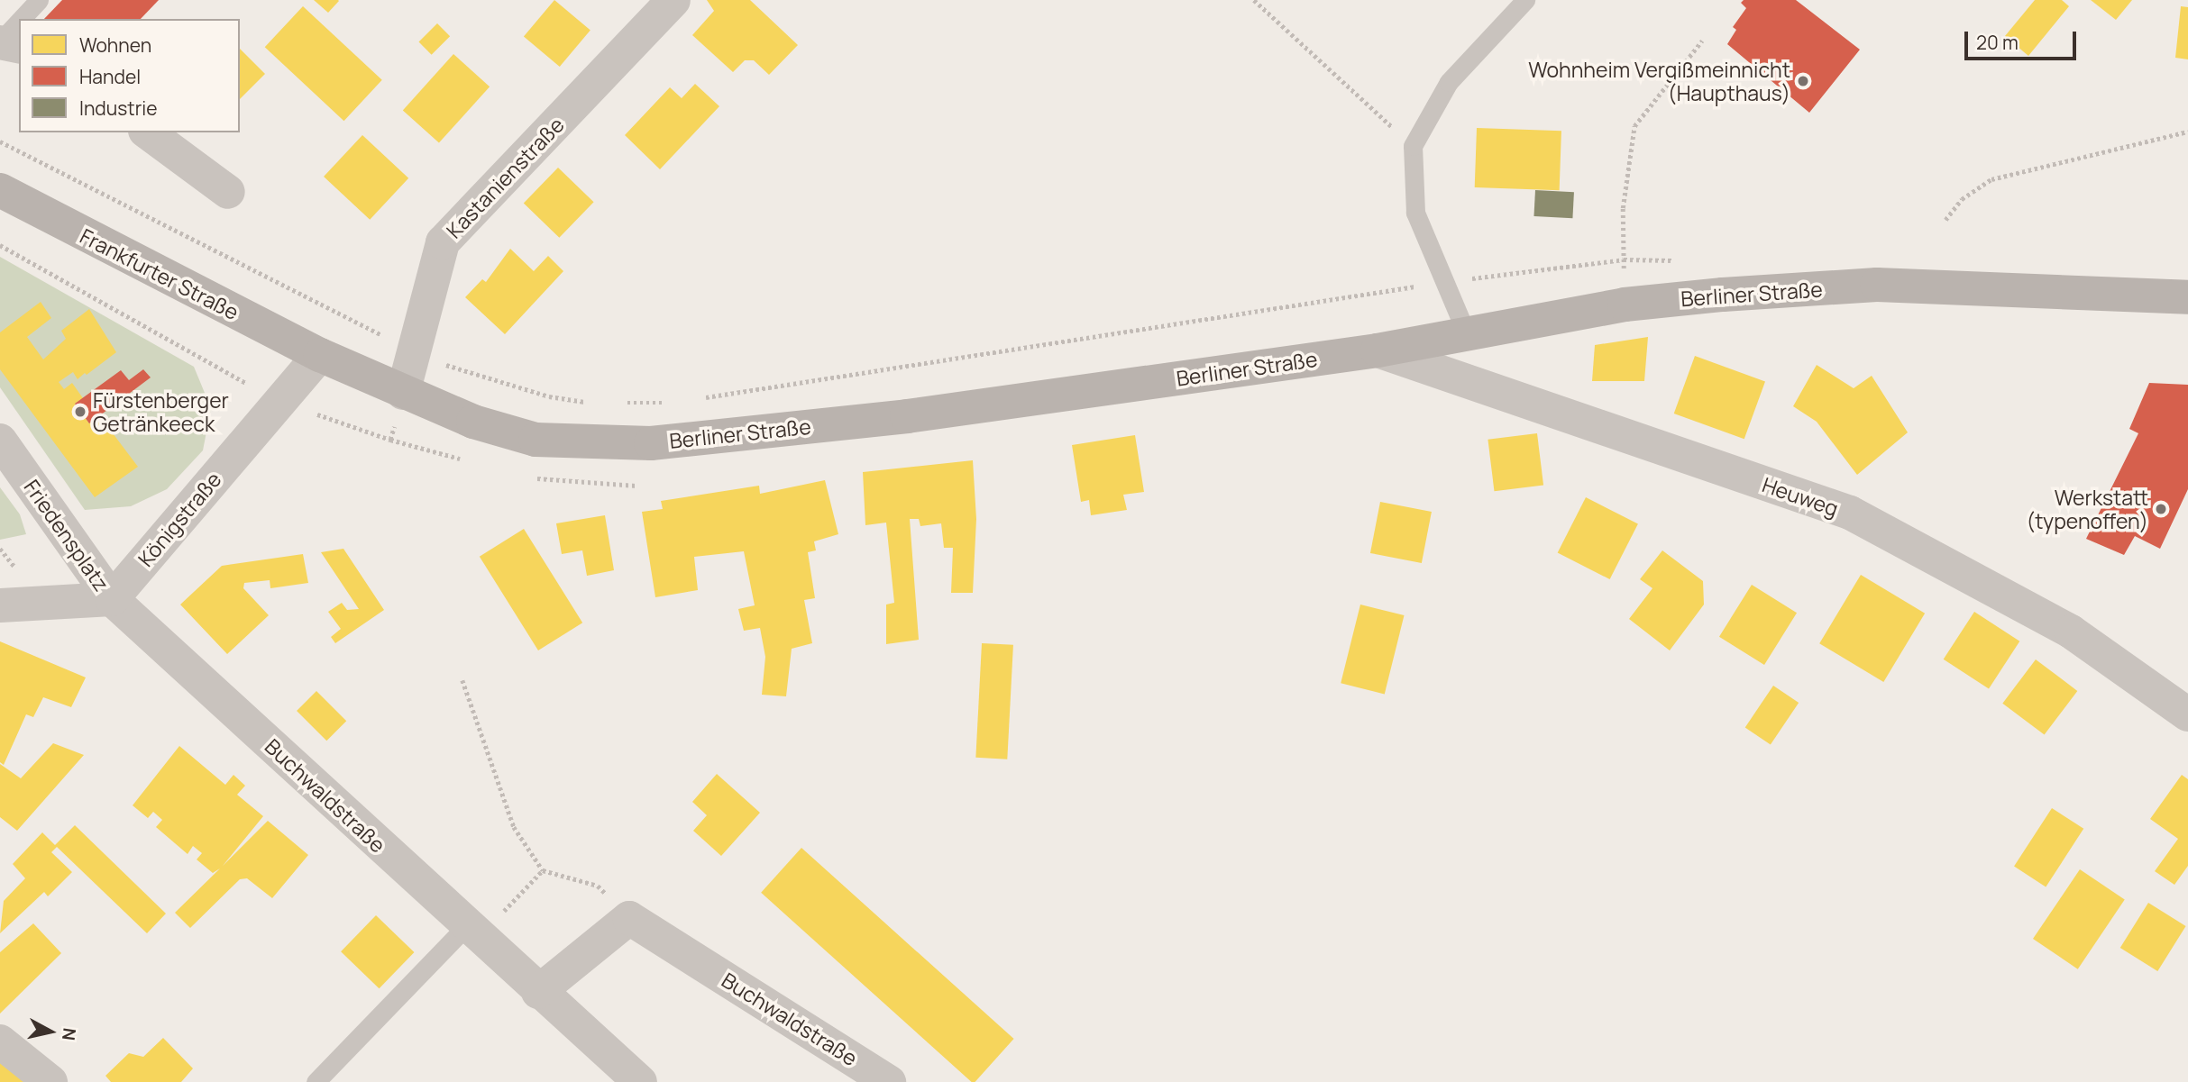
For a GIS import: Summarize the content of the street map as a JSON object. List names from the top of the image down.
{
  "streets": {
    "main road": ["Frankfurter Straße", "Berliner Straße"],
    "street": [
      "Kastanienstraße",
      "Heuweg",
      "Königstraße",
      "Friedensplatz",
      "Buchwaldstraße"
    ]
  },
  "crossings": [
    ["Kastanienstraße", "Berliner Straße"],
    ["Frankfurter Straße", "Berliner Straße"],
    ["Frankfurter Straße", "Königstraße"],
    ["Berliner Straße", "Heuweg"],
    ["Berliner Straße", "Königstraße"],
    ["Königstraße", "Friedensplatz"],
    ["Königstraße", "Buchwaldstraße"],
    ["Friedensplatz", "Buchwaldstraße"]
  ],
  "places": ["Wohnheim Vergißmeinnicht (Haupthaus)", "Fürstenberger Getränkeeck", "Werkstatt (typenoffen)"],
  "legend": ["Wohnen", "Handel", "Industrie"],
  "scale_bar": "20 m",
  "north": "right"
}
